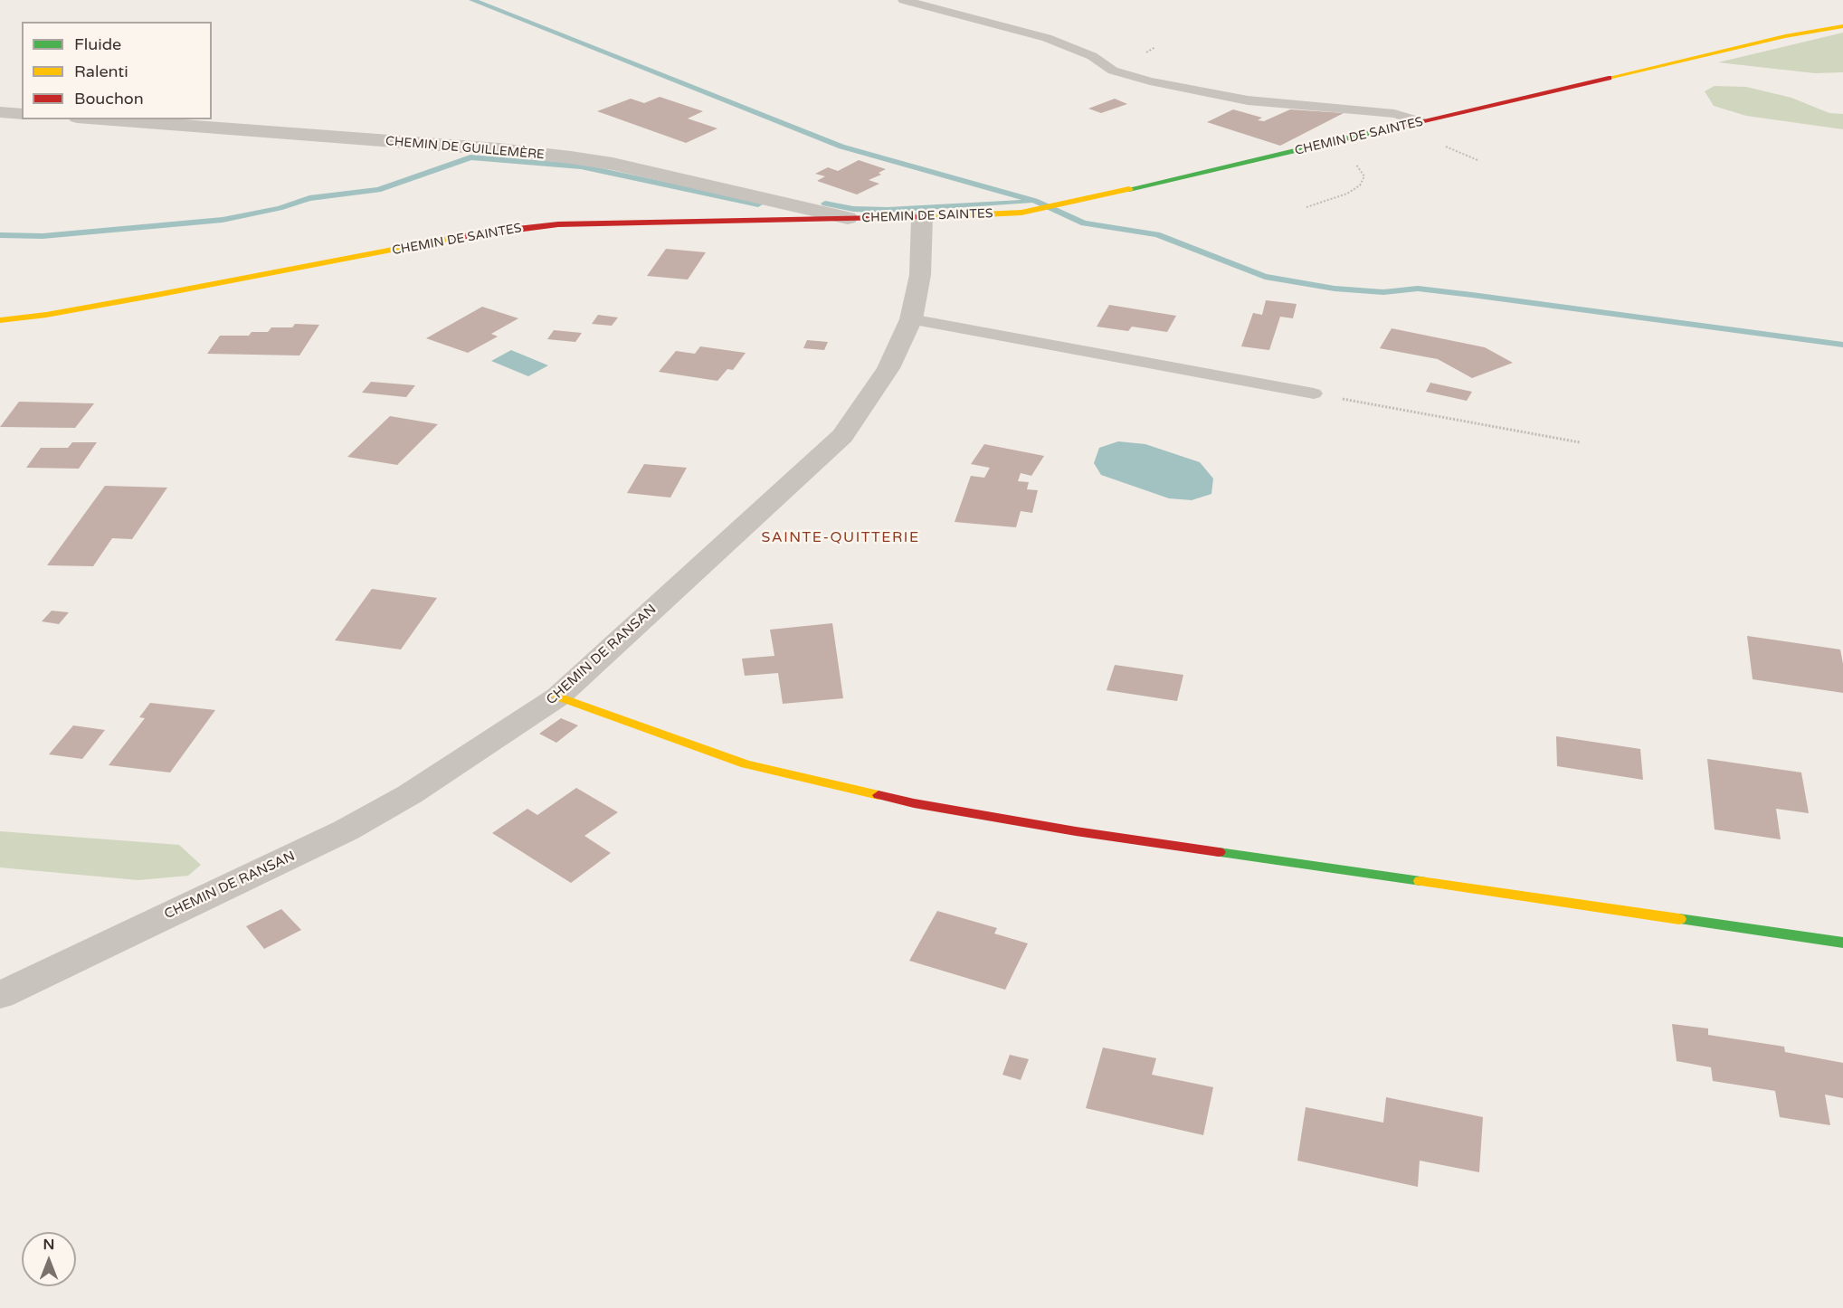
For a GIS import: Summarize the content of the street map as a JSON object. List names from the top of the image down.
{
  "streets": {
    "street": ["CHEMIN DE SAINTES", "CHEMIN DE GUILLEMÈRE", "CHEMIN DE RANSAN"]
  },
  "crossings": [
    ["CHEMIN DE SAINTES", "CHEMIN DE GUILLEMÈRE"],
    ["CHEMIN DE SAINTES", "CHEMIN DE RANSAN"]
  ],
  "districts": ["SAINTE-QUITTERIE"],
  "legend": ["Fluide", "Ralenti", "Bouchon"],
  "north": "top"
}
